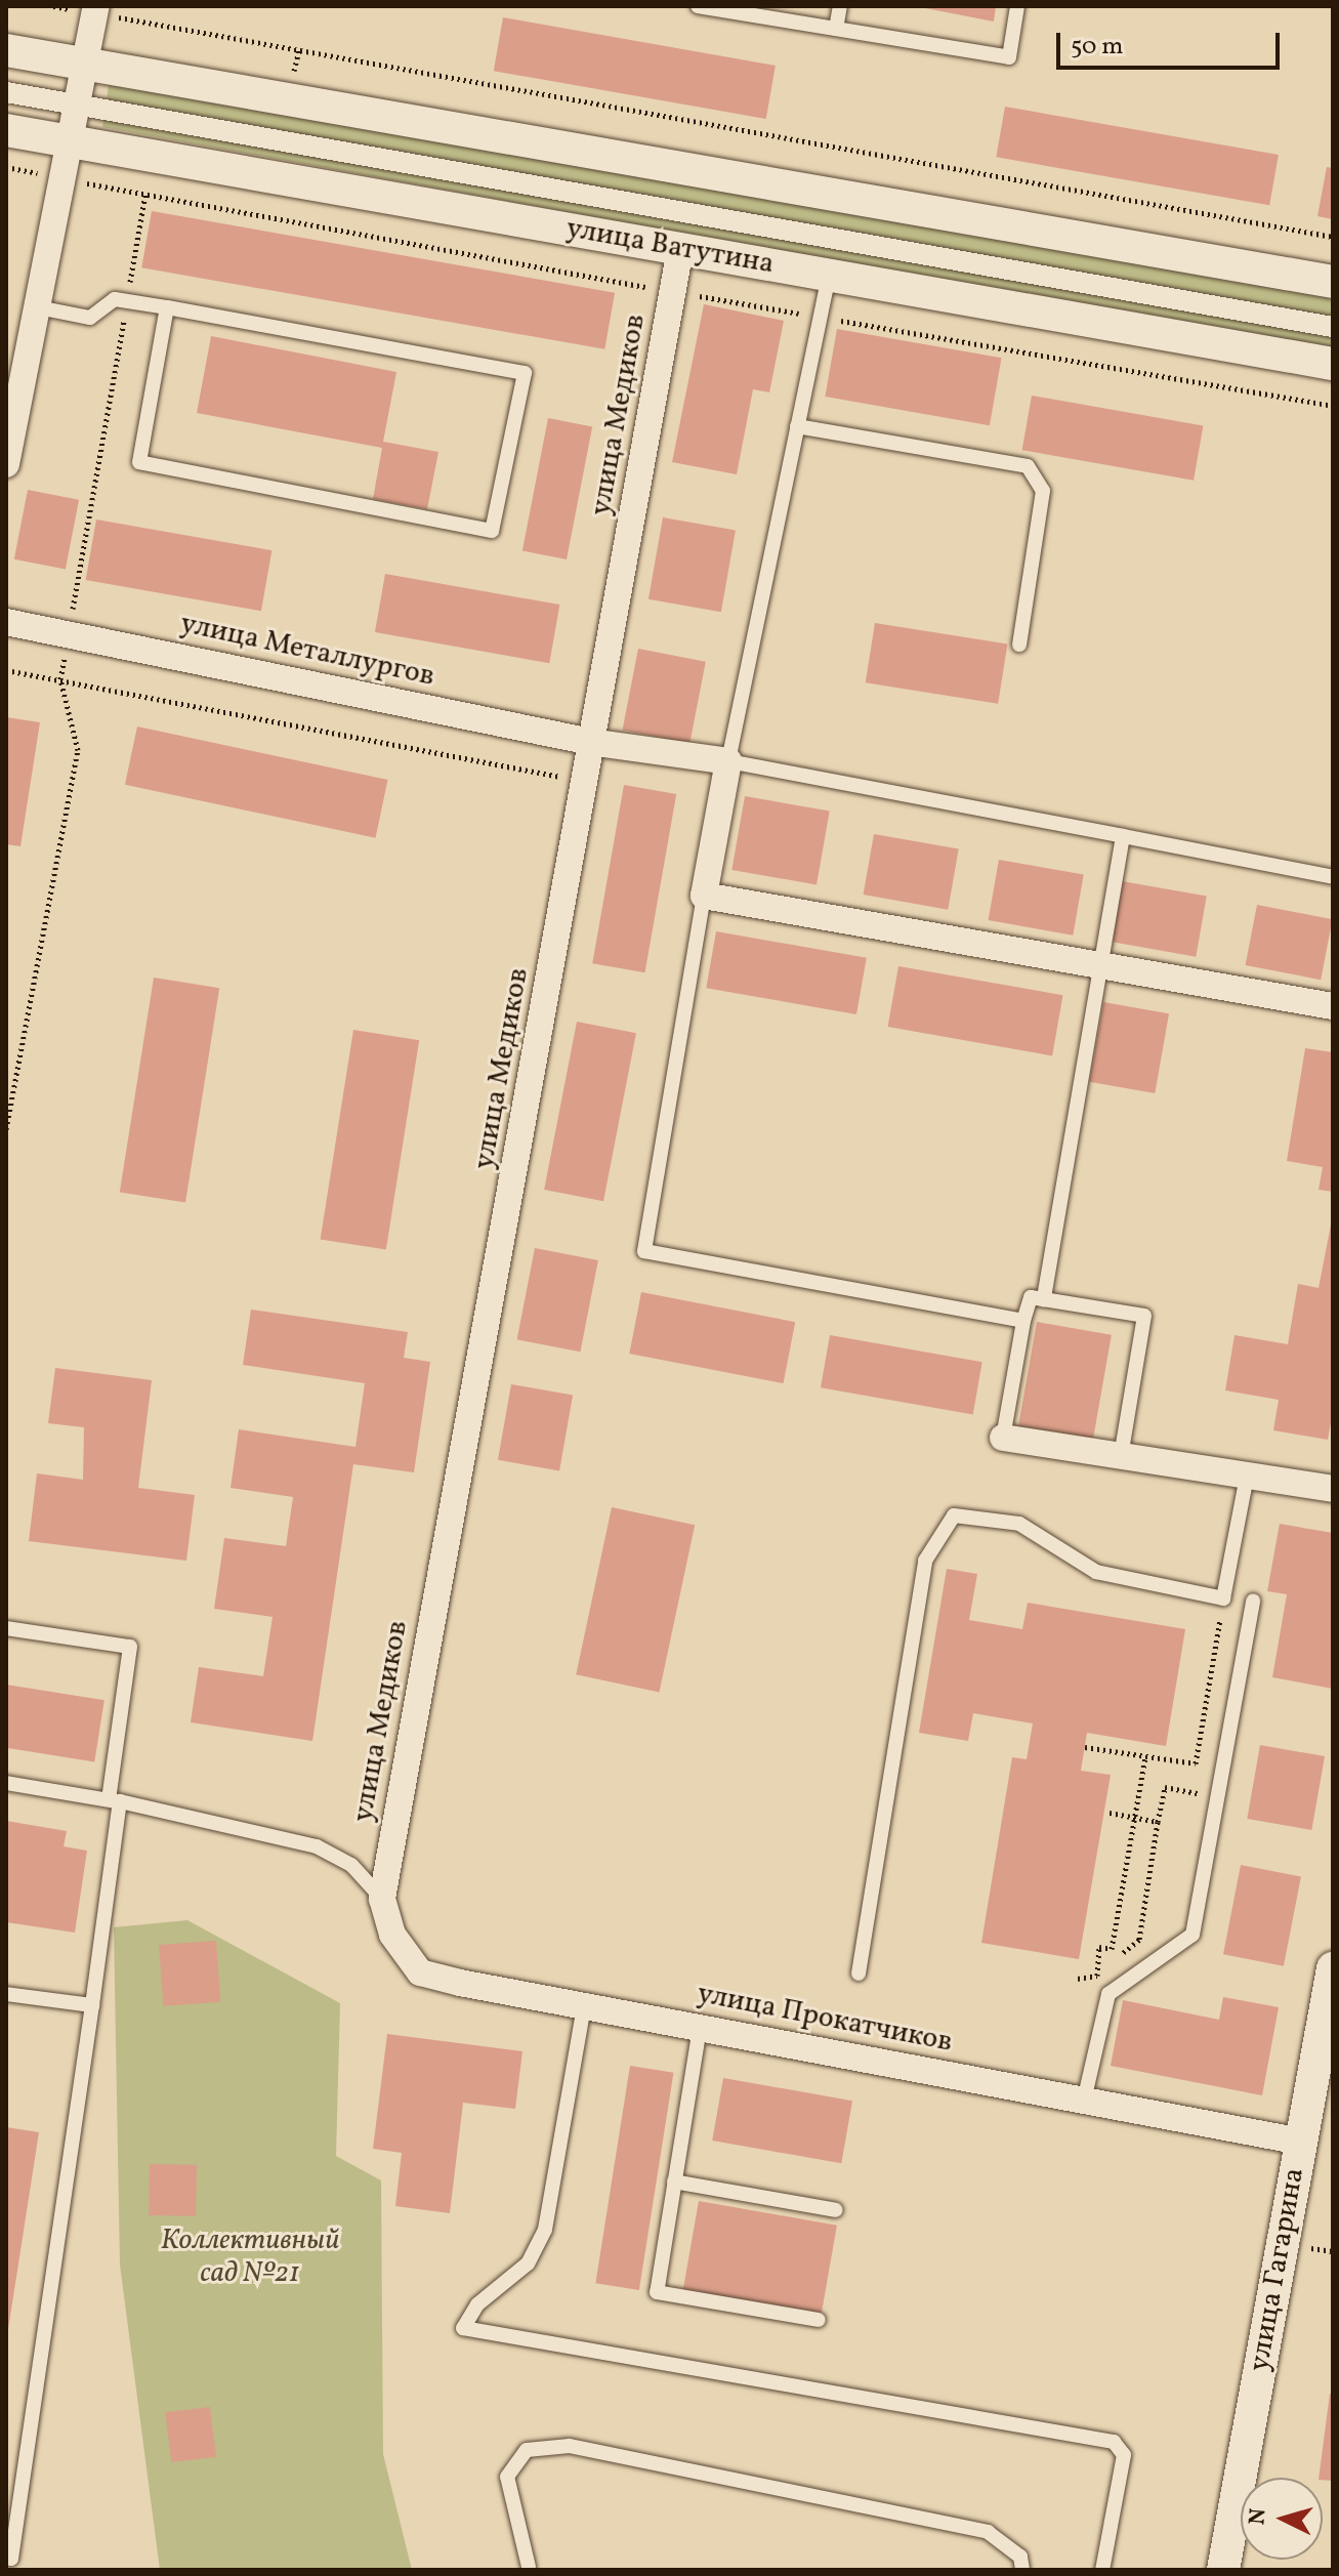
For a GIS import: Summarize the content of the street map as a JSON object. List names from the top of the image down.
{
  "streets": {
    "street": [
      "улица Ватутина",
      "улица Медиков",
      "улица Металлургов",
      "улица Прокатчиков",
      "улица Гагарина"
    ]
  },
  "crossings": [
    ["улица Ватутина", "улица Медиков"],
    ["улица Медиков", "улица Металлургов"],
    ["улица Медиков", "улица Прокатчиков"],
    ["улица Прокатчиков", "улица Гагарина"]
  ],
  "parks": ["Коллективный сад №21"],
  "scale_bar": "50 m",
  "north": "left"
}
